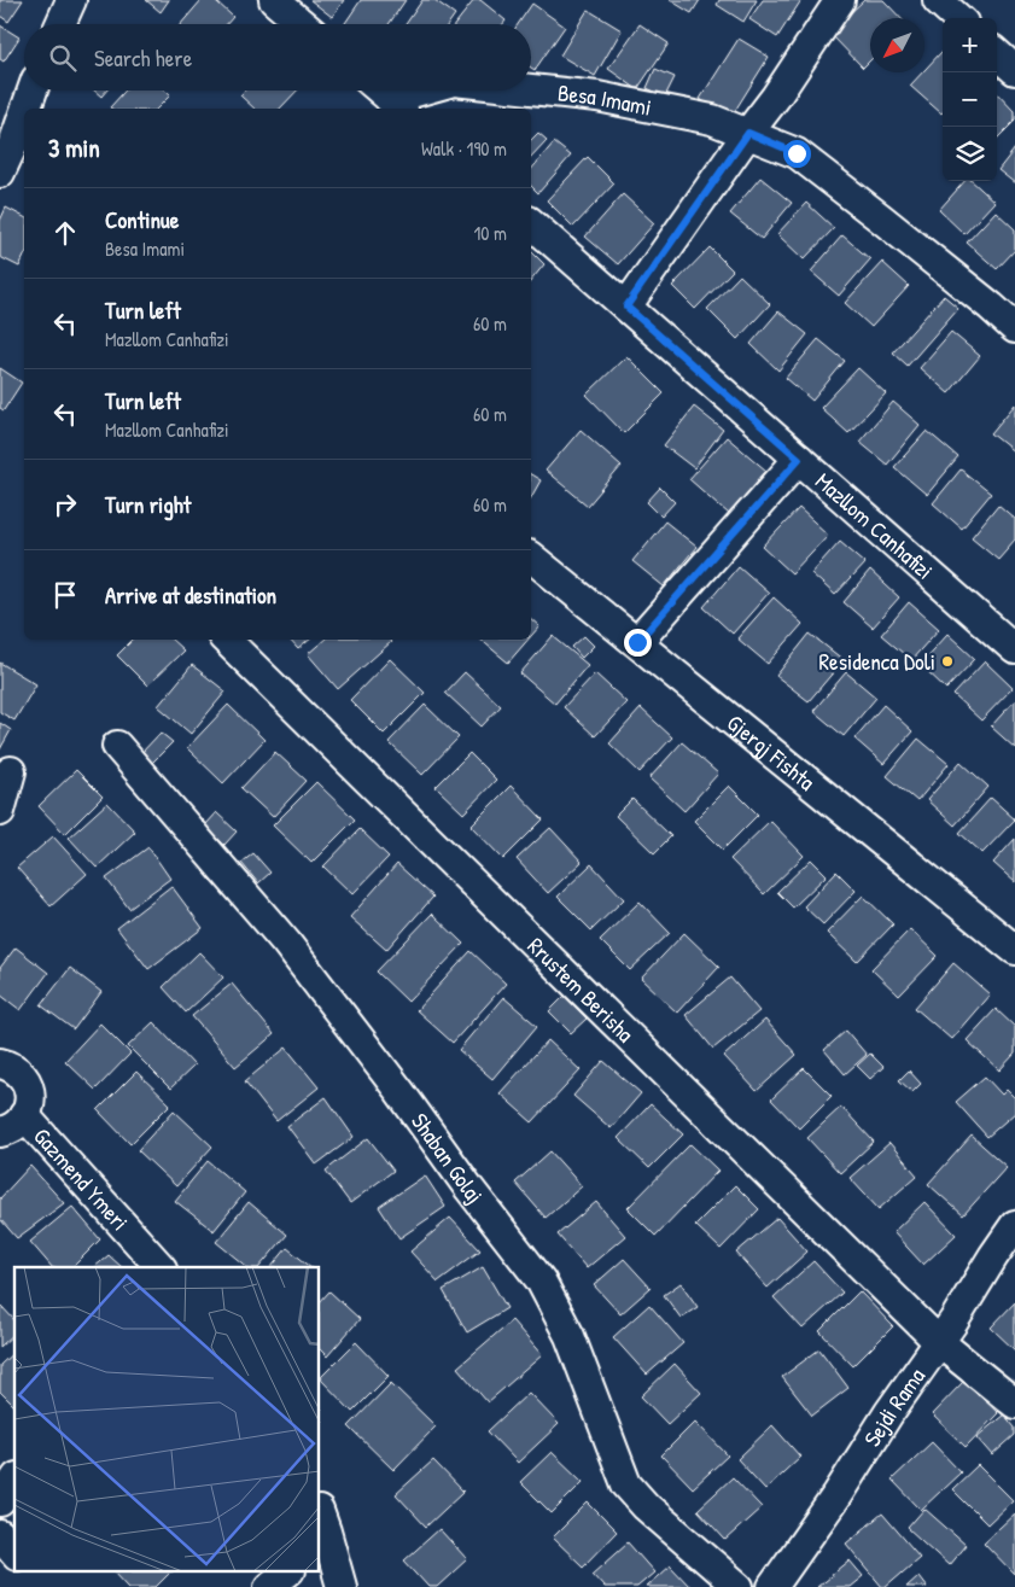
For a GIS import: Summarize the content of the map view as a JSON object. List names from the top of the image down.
{
  "streets": {
    "street": [
      "Besa Imami",
      "Mazllom Canhafizi",
      "Gjergj Fishta",
      "Rrustem Berisha",
      "Shaban Golaj",
      "Gazmend Ymeri",
      "Sejdi Rama"
    ]
  },
  "crossings": [
    ["Rrustem Berisha", "Sejdi Rama"]
  ],
  "places": ["Residenca Doli"],
  "north": "bottom left",
  "page": {
    "map_buttons": ["+", "−"],
    "search": "Search here",
    "heading": ["3 min", "Walk · 190 m"],
    "list": [
      ["Continue", "Besa Imami", "10 m"],
      ["Turn left", "Mazllom Canhafizi", "60 m"],
      ["Turn left", "Mazllom Canhafizi", "60 m"],
      ["Turn right", "60 m"],
      "Arrive at destination"
    ]
  }
}
